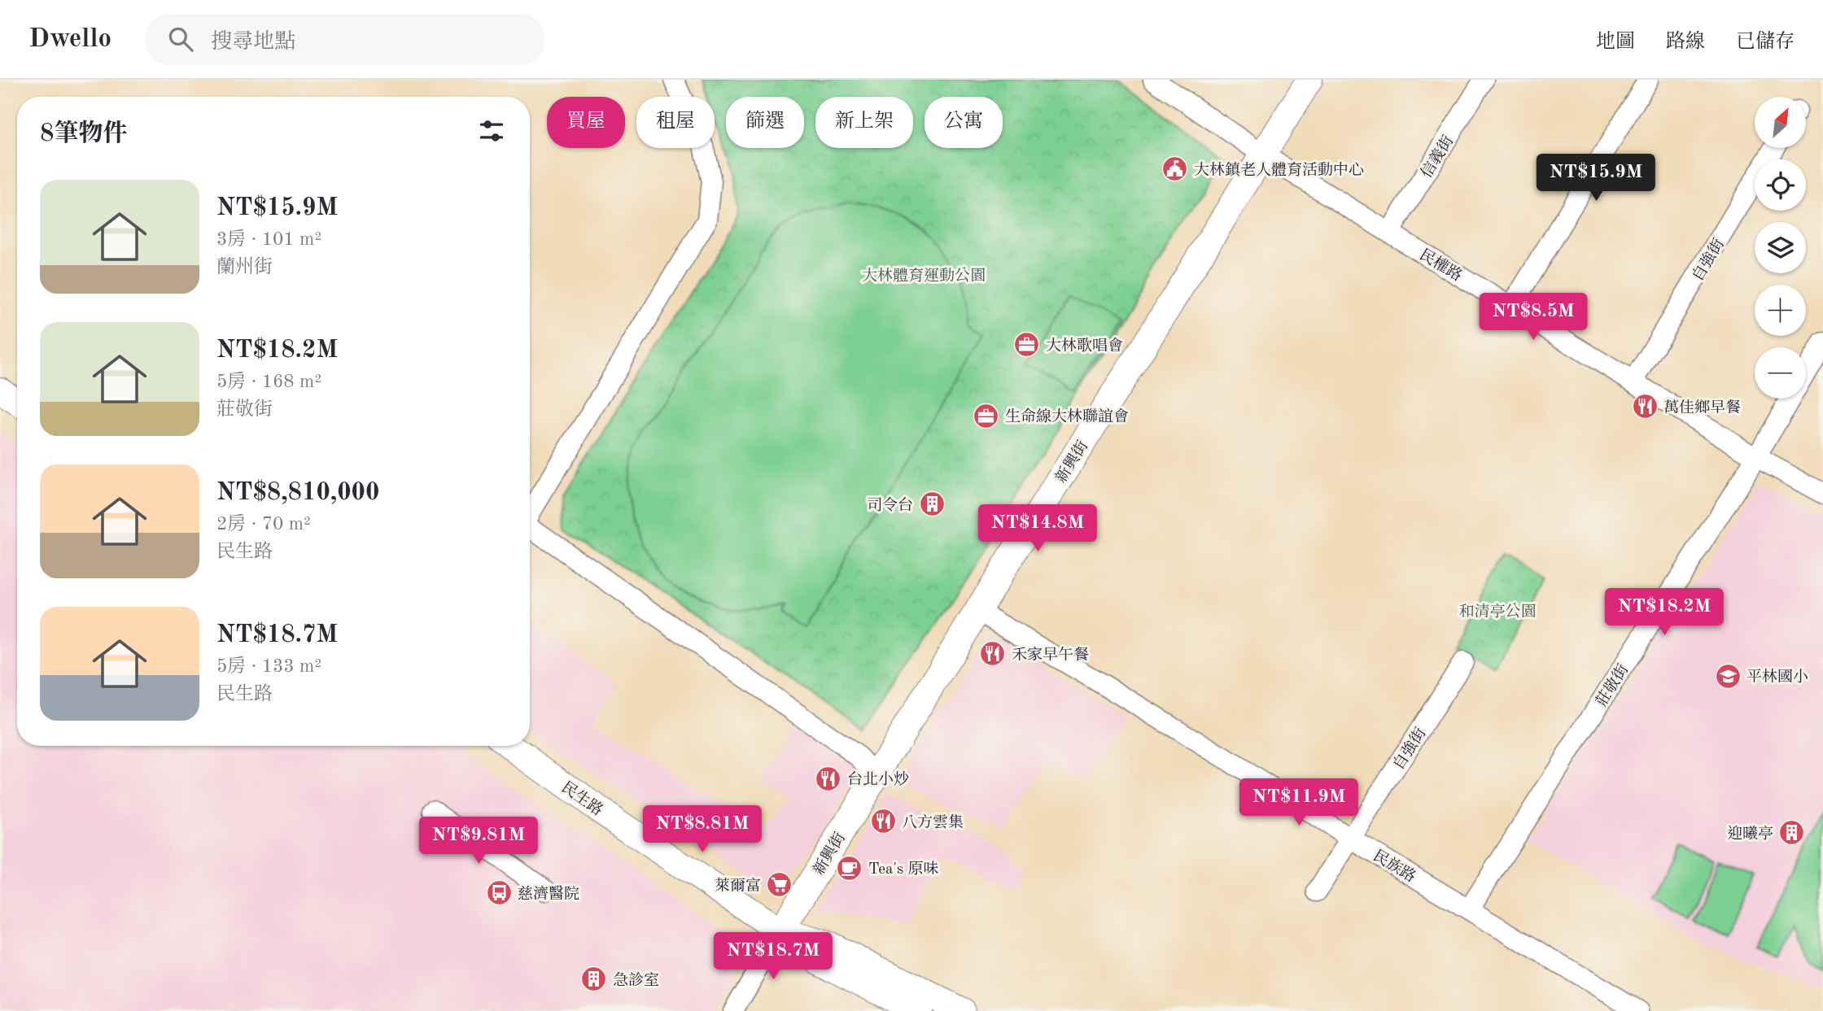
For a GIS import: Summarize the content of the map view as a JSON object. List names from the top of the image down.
{
  "streets": {
    "main road": ["新興街", "民生路"],
    "street": [
      "信義街",
      "自強街",
      "民權路",
      "莊敬街",
      "民族路"
    ]
  },
  "crossings": [
    ["信義街", "民權路"],
    ["自強街", "民權路"],
    ["自強街", "民族路"],
    ["民權路", "新興街"],
    ["民權路", "莊敬街"],
    ["新興街", "民生路"],
    ["新興街", "民族路"],
    ["莊敬街", "民族路"]
  ],
  "parks": ["大林體育運動公園", "和清亭公園"],
  "places": {
    "public building": ["大林鎮老人體育活動中心"],
    "office": ["大林歌唱會", "生命線大林聯誼會"],
    "restaurant": [
      "萬佳鄉早餐",
      "禾家早午餐",
      "台北小炒",
      "八方雲集"
    ],
    "building": ["司令台", "迎曦亭", "急診室"],
    "school or university": ["平林國小"],
    "cafe": ["Tea's 原味"],
    "supermarket": ["萊爾富"],
    "bus stop": ["慈濟醫院"]
  },
  "north": "top right",
  "page": {
    "header": "Dwello",
    "search": "搜尋地點",
    "nav": ["地圖", "路線", "已儲存"],
    "map_buttons": ["+", "−"],
    "chip": [
      "買屋",
      "租屋",
      "篩選",
      "新上架",
      "公寓"
    ],
    "heading": "8筆物件",
    "price": [
      "NT$15.9M",
      "NT$8.5M",
      "NT$14.8M",
      "NT$18.2M",
      "NT$11.9M",
      "NT$8.81M",
      "NT$9.81M",
      "NT$18.7M"
    ],
    "list": [
      {
        "name": "NT$15.9M",
        "note": "3房 · 101 m² · 蘭州街"
      },
      {
        "name": "NT$18.2M",
        "note": "5房 · 168 m² · 莊敬街"
      },
      {
        "name": "NT$8,810,000",
        "note": "2房 · 70 m² · 民生路"
      },
      {
        "name": "NT$18.7M",
        "note": "5房 · 133 m² · 民生路"
      }
    ]
  }
}
